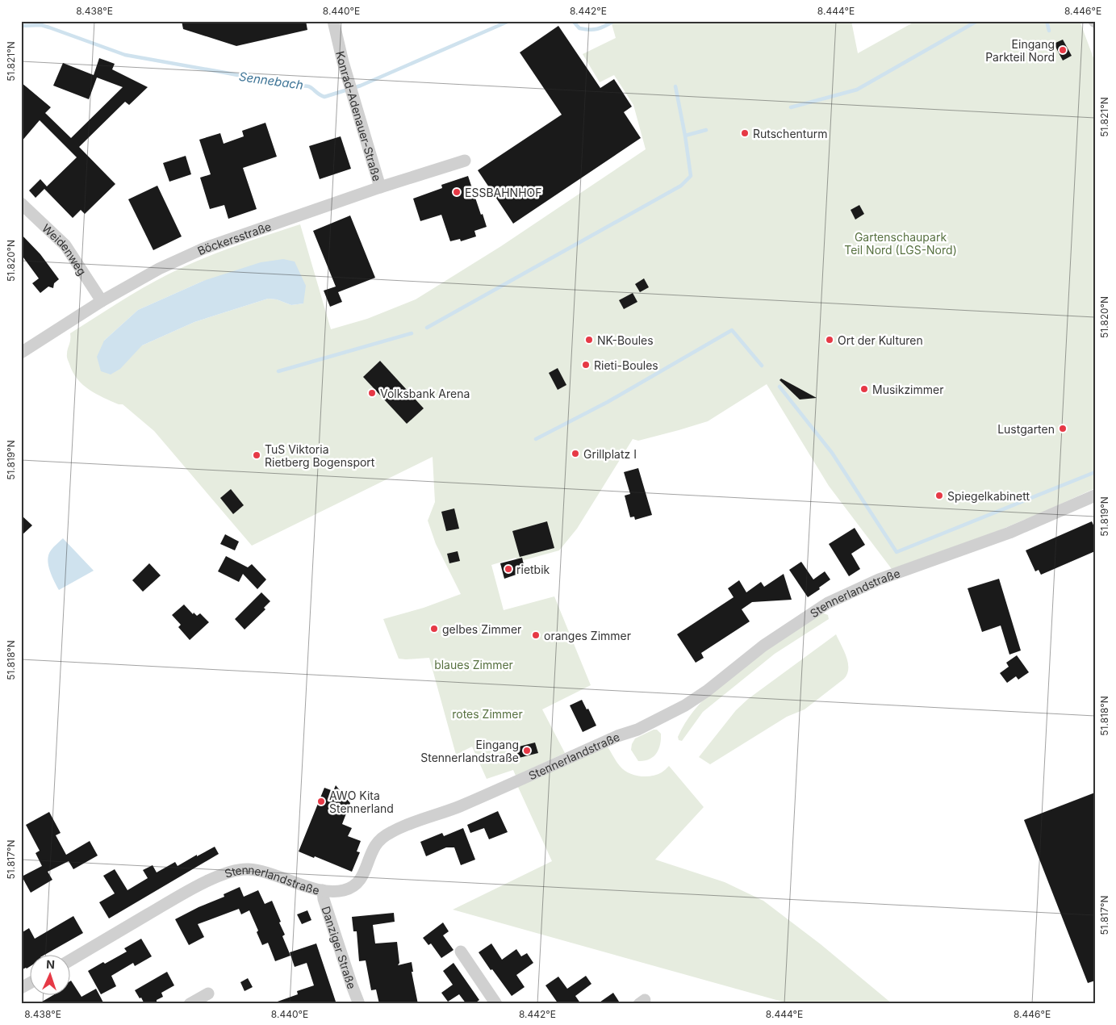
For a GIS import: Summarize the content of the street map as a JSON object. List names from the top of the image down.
{
  "streets": {
    "street": [
      "Konrad-Adenauer-Straße",
      "Böckersstraße",
      "Weidenweg",
      "Stennerlandstraße",
      "Danziger Straße"
    ]
  },
  "crossings": [
    ["Konrad-Adenauer-Straße", "Böckersstraße"],
    ["Böckersstraße", "Weidenweg"],
    ["Stennerlandstraße", "Danziger Straße"]
  ],
  "water": ["Sennebach"],
  "parks": ["Gartenschaupark Teil Nord (LGS-Nord)", "blaues Zimmer", "rotes Zimmer"],
  "places": [
    "Eingang Parkteil Nord",
    "Rutschenturm",
    "ESSBAHNHOF",
    "NK-Boules",
    "Ort der Kulturen",
    "Rieti-Boules",
    "Musikzimmer",
    "Volksbank Arena",
    "Lustgarten",
    "Grillplatz I",
    "TuS Viktoria Rietberg Bogensport",
    "Spiegelkabinett",
    "rietbik",
    "gelbes Zimmer",
    "oranges Zimmer",
    "Eingang Stennerlandstraße",
    "AWO Kita Stennerland"
  ],
  "north": "top",
  "coordinates": [
    "8.438°E",
    "8.440°E",
    "8.442°E",
    "8.444°E",
    "8.446°E",
    "51.821°N",
    "51.820°N",
    "51.819°N",
    "51.818°N",
    "51.817°N"
  ]
}
